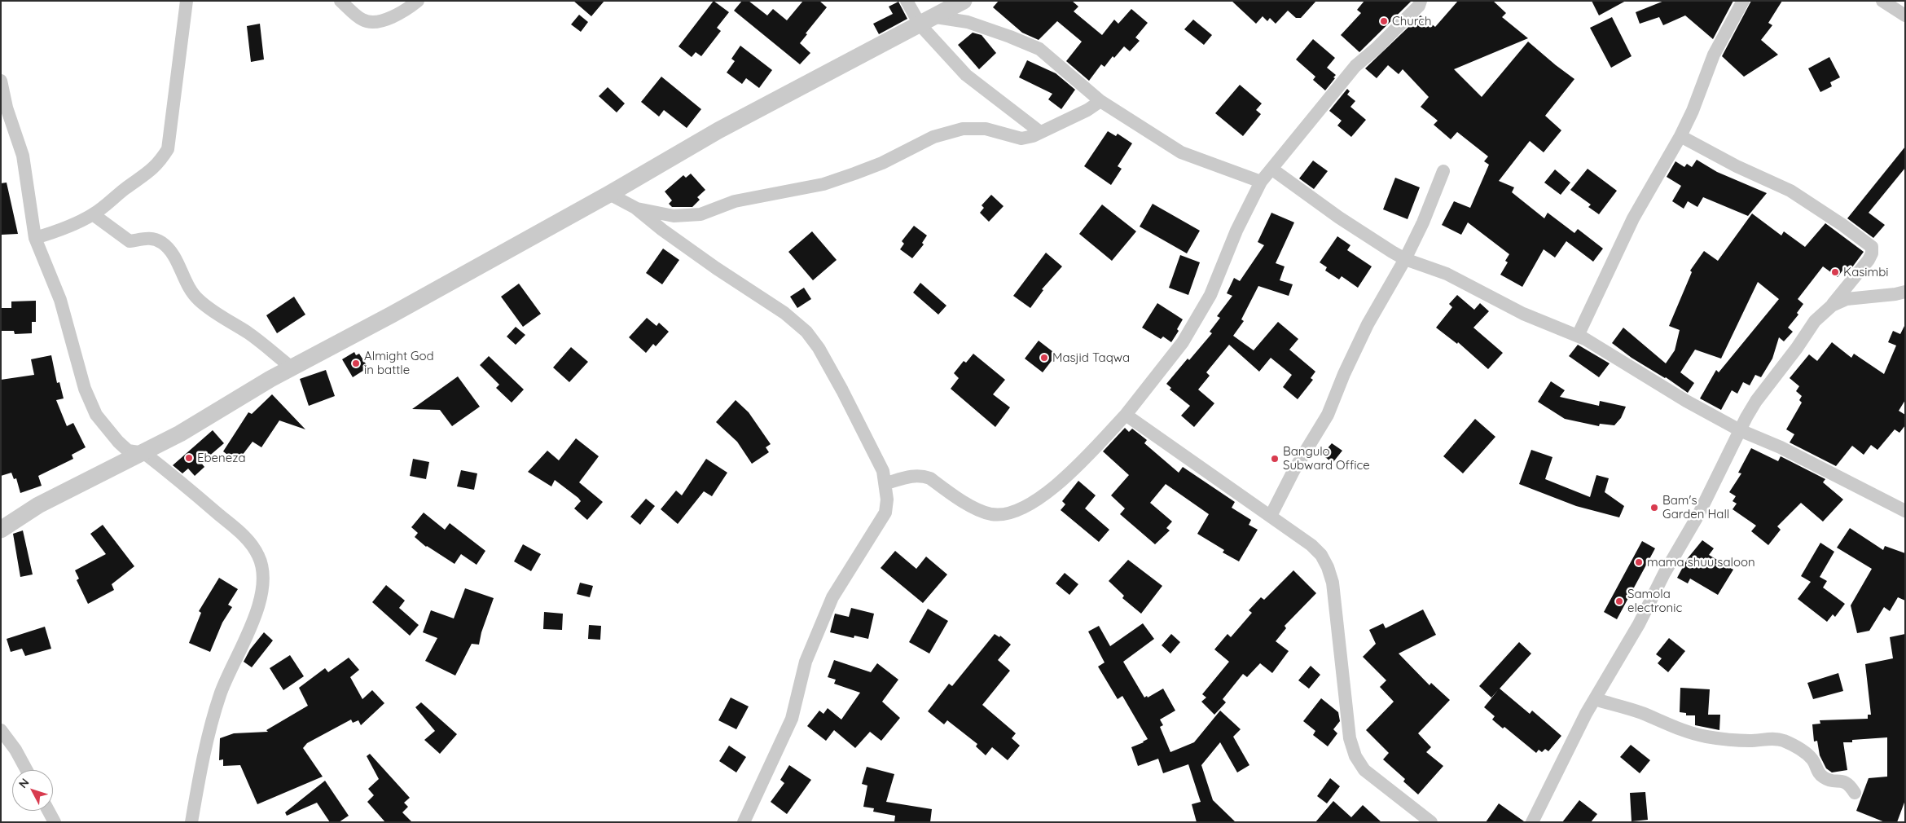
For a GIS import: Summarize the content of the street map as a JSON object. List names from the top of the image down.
{
  "places": [
    "Church",
    "Kasimbi",
    "Masjid Taqwa",
    "Almight God in battle",
    "Ebeneza",
    "Bangulo Subward Office",
    "Bam's Garden Hall",
    "mama shuu saloon",
    "Samola electronic"
  ],
  "north": "top left"
}
